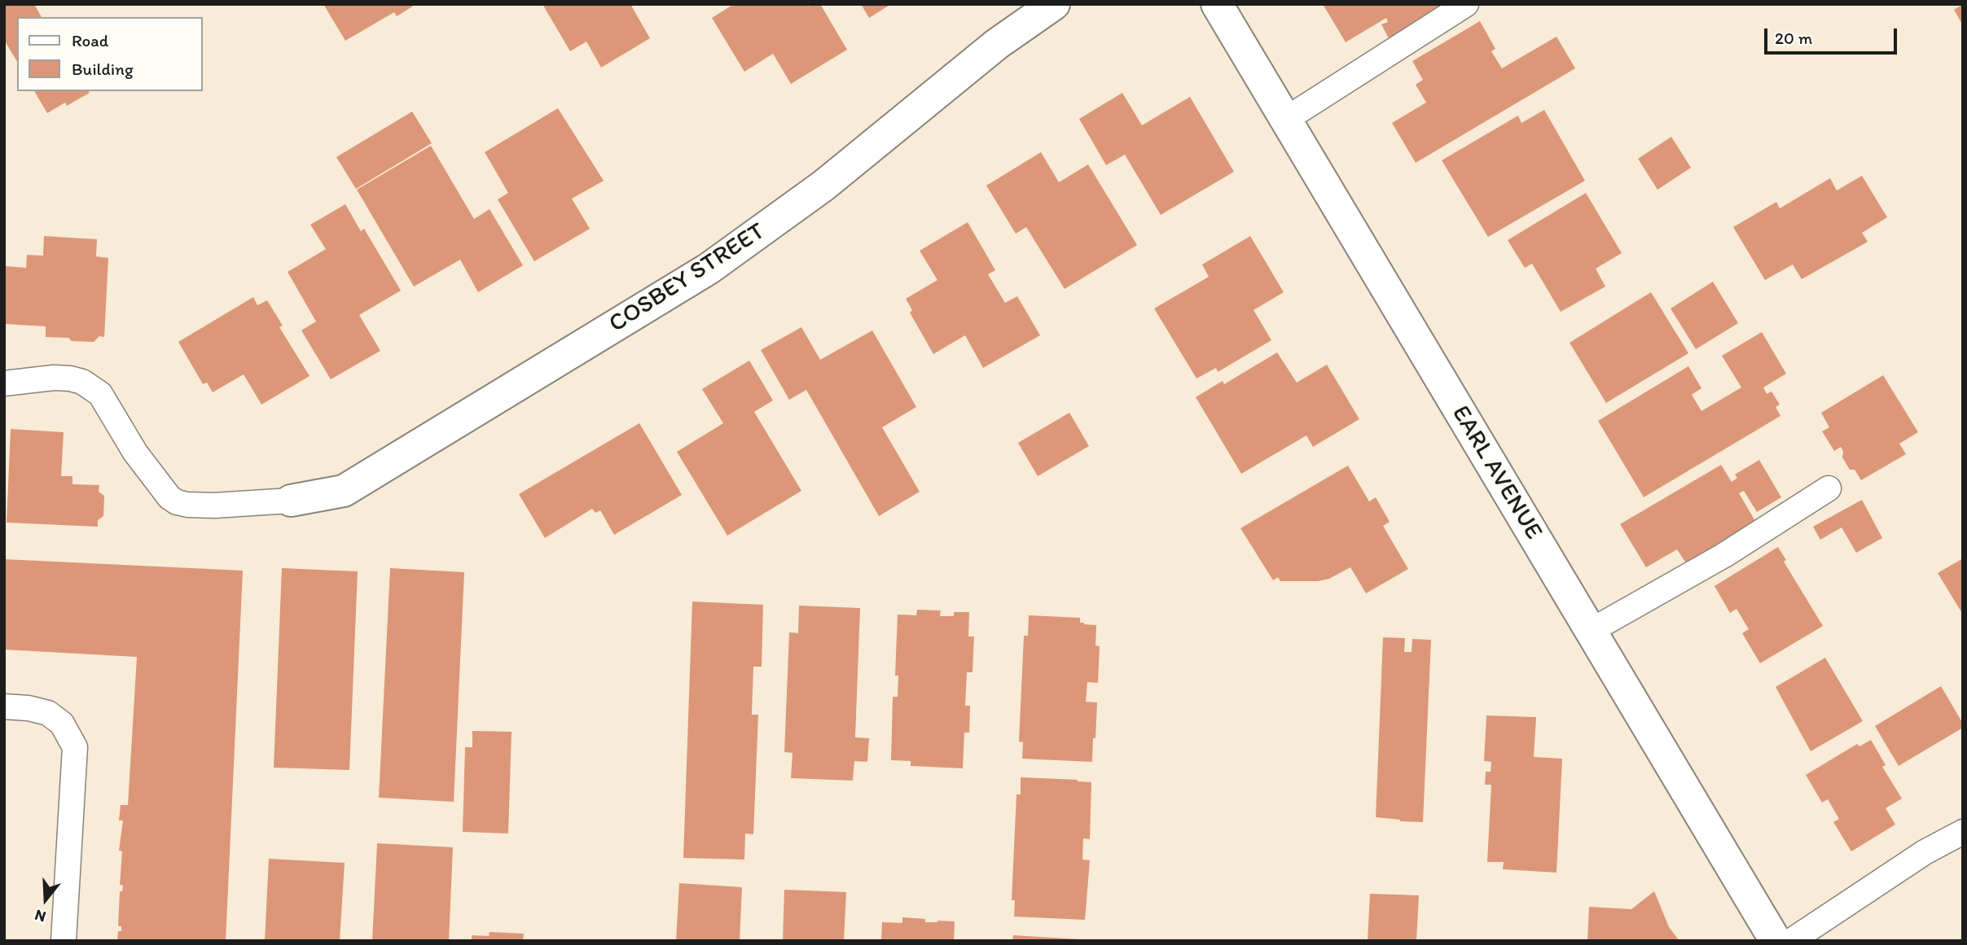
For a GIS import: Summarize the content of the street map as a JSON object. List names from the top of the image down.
{
  "streets": {
    "street": ["COSBEY STREET", "EARL AVENUE"]
  },
  "legend": ["Road", "Building"],
  "scale_bar": "20 m",
  "north": "bottom"
}
